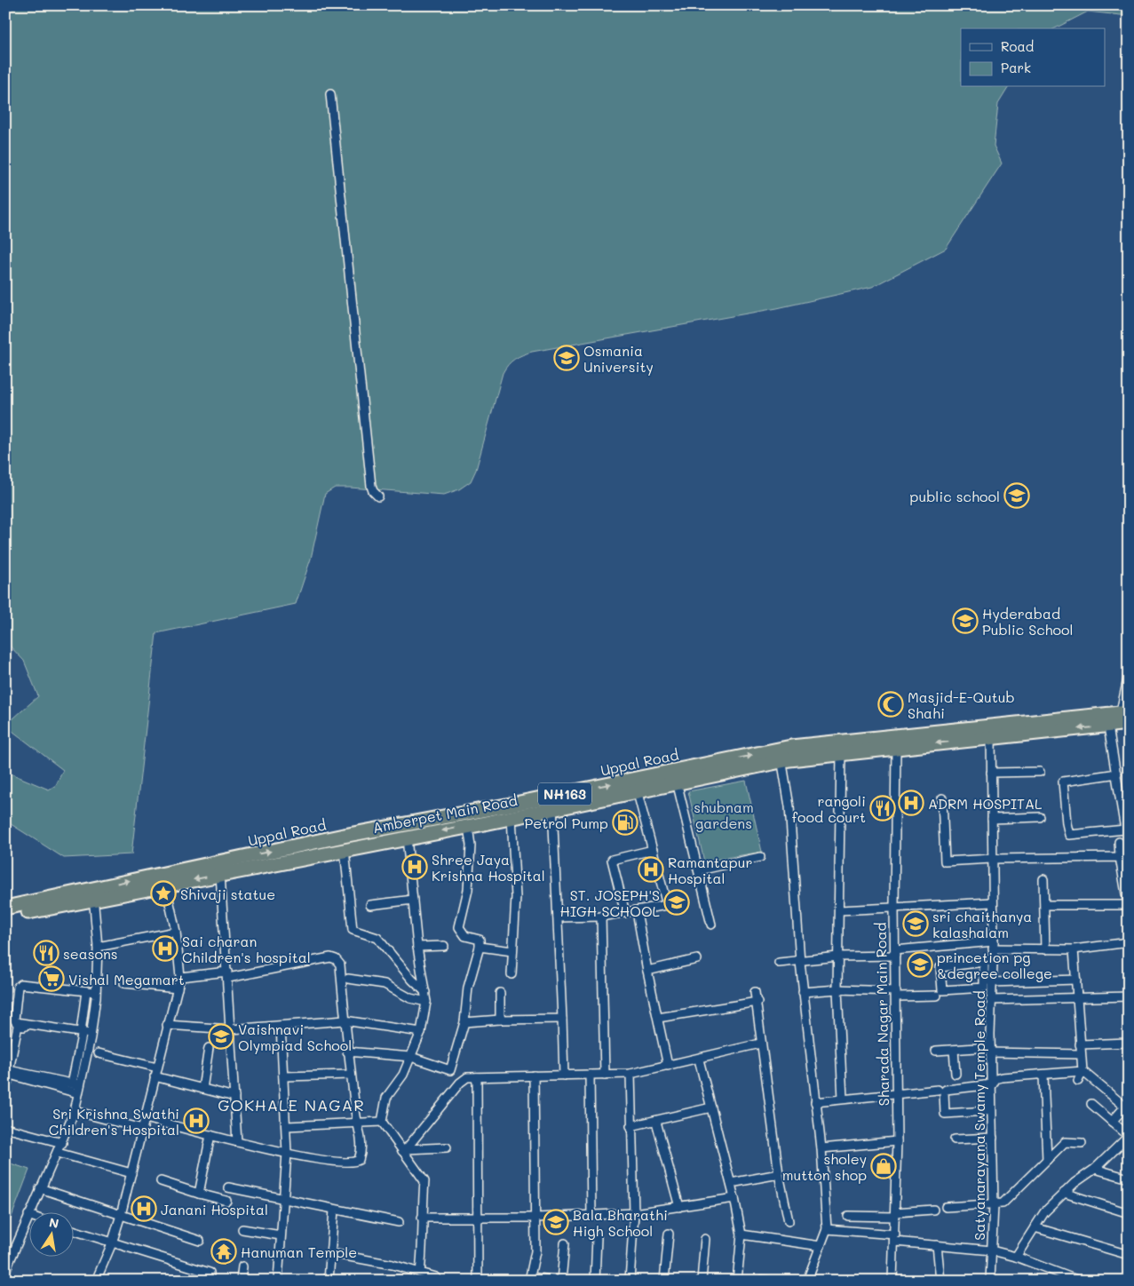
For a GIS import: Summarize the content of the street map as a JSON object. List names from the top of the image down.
{
  "streets": {
    "highway": ["Uppal Road", "NH163", "Amberpet Main Road"],
    "street": ["Sharada Nagar Main Road", "Satyanarayana Swamy Temple Road"]
  },
  "crossings": [
    ["Uppal Road", "Amberpet Main Road"],
    ["NH163", "Amberpet Main Road"],
    ["Amberpet Main Road", "Sharada Nagar Main Road"],
    ["Amberpet Main Road", "Satyanarayana Swamy Temple Road"]
  ],
  "one_way": ["Uppal Road"],
  "districts": ["GOKHALE NAGAR"],
  "parks": ["shubnam gardens"],
  "places": {
    "school or university": [
      "Osmania University",
      "public school",
      "Hyderabad Public School",
      "ST. JOSEPH'S HIGH SCHOOL",
      "sri chaithanya kalashalam",
      "princetion pg &degree college",
      "Vaishnavi Olympiad School",
      "Bala Bharathi High School"
    ],
    "mosque": ["Masjid-E-Qutub Shahi"],
    "hospital": [
      "ADRM HOSPITAL",
      "Shree Jaya Krishna Hospital",
      "Ramantapur Hospital",
      "Sai charan Children's hospital",
      "Sri Krishna Swathi Children's Hospital",
      "Janani Hospital"
    ],
    "restaurant": ["rangoli food court", "seasons"],
    "fuel station": ["Petrol Pump"],
    "place": ["Shivaji statue"],
    "supermarket": ["Vishal Megamart"],
    "shop": ["sholey mutton shop"],
    "temple": ["Hanuman Temple"]
  },
  "legend": ["Road", "Park"],
  "north": "top"
}
